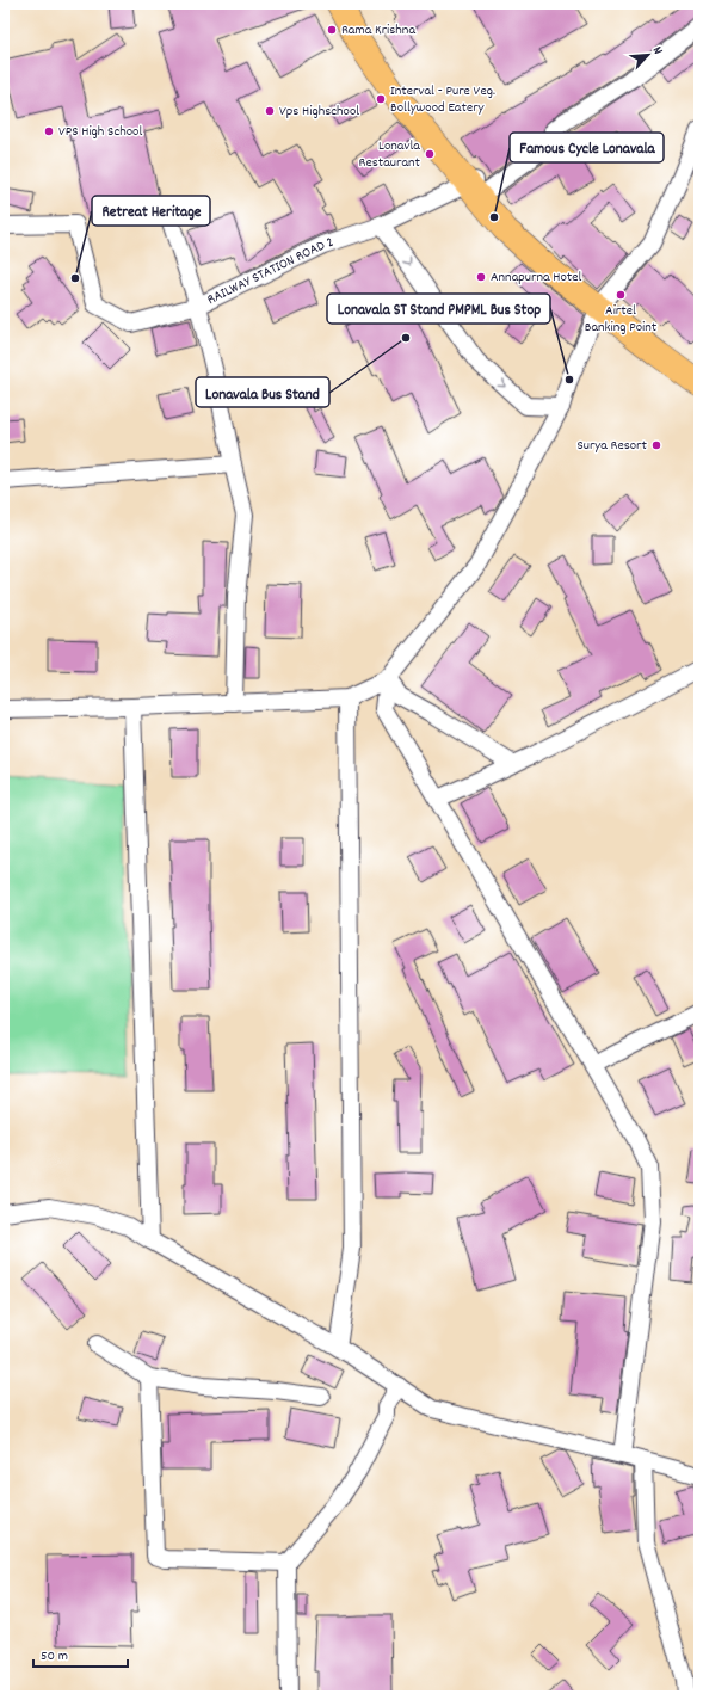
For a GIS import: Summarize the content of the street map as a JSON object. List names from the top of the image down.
{
  "streets": {
    "street": ["RAILWAY STATION ROAD 2"]
  },
  "places": [
    "Rama Krishna",
    "Interval - Pure Veg. Bollywood Eatery",
    "Vps Highschool",
    "VPS High School",
    "Lonavla Restaurant",
    "Famous Cycle Lonavala",
    "Annapurna Hotel",
    "Retreat Heritage",
    "Airtel Banking Point",
    "Lonavala Bus Stand",
    "Lonavala ST Stand PMPML Bus Stop",
    "Surya Resort"
  ],
  "scale_bar": "50 m",
  "north": "top right"
}
